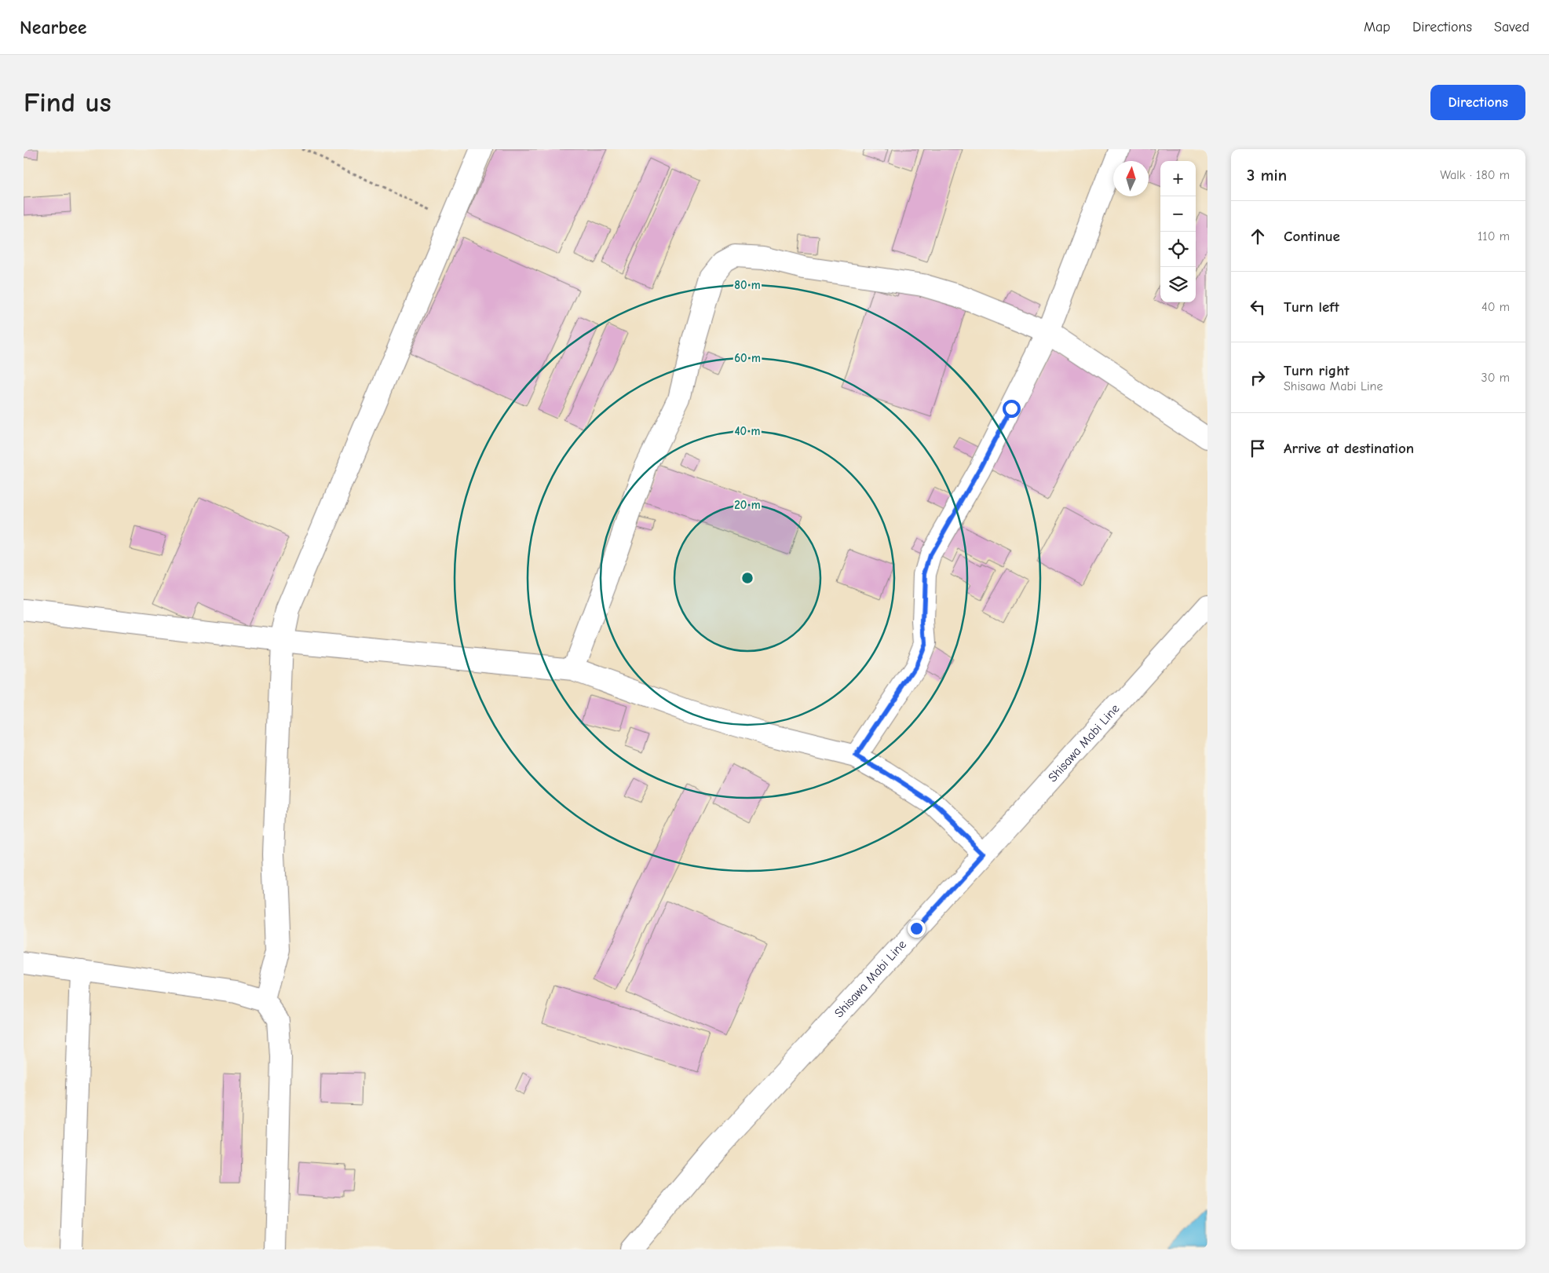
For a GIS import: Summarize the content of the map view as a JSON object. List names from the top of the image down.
{
  "streets": {
    "street": ["Shisawa Mabi Line"]
  },
  "north": "top",
  "page": {
    "header": "Nearbee",
    "nav": ["Map", "Directions", "Saved"],
    "buttons": "Directions",
    "title": "Find us",
    "heading": ["3 min", "Walk · 180 m"],
    "map_buttons": ["+", "−"],
    "list": [
      ["Continue", "110 m"],
      ["Turn left", "40 m"],
      ["Turn right", "Shisawa Mabi Line", "30 m"],
      "Arrive at destination"
    ]
  },
  "rings": [
    "80 m",
    "60 m",
    "40 m",
    "20 m"
  ]
}
